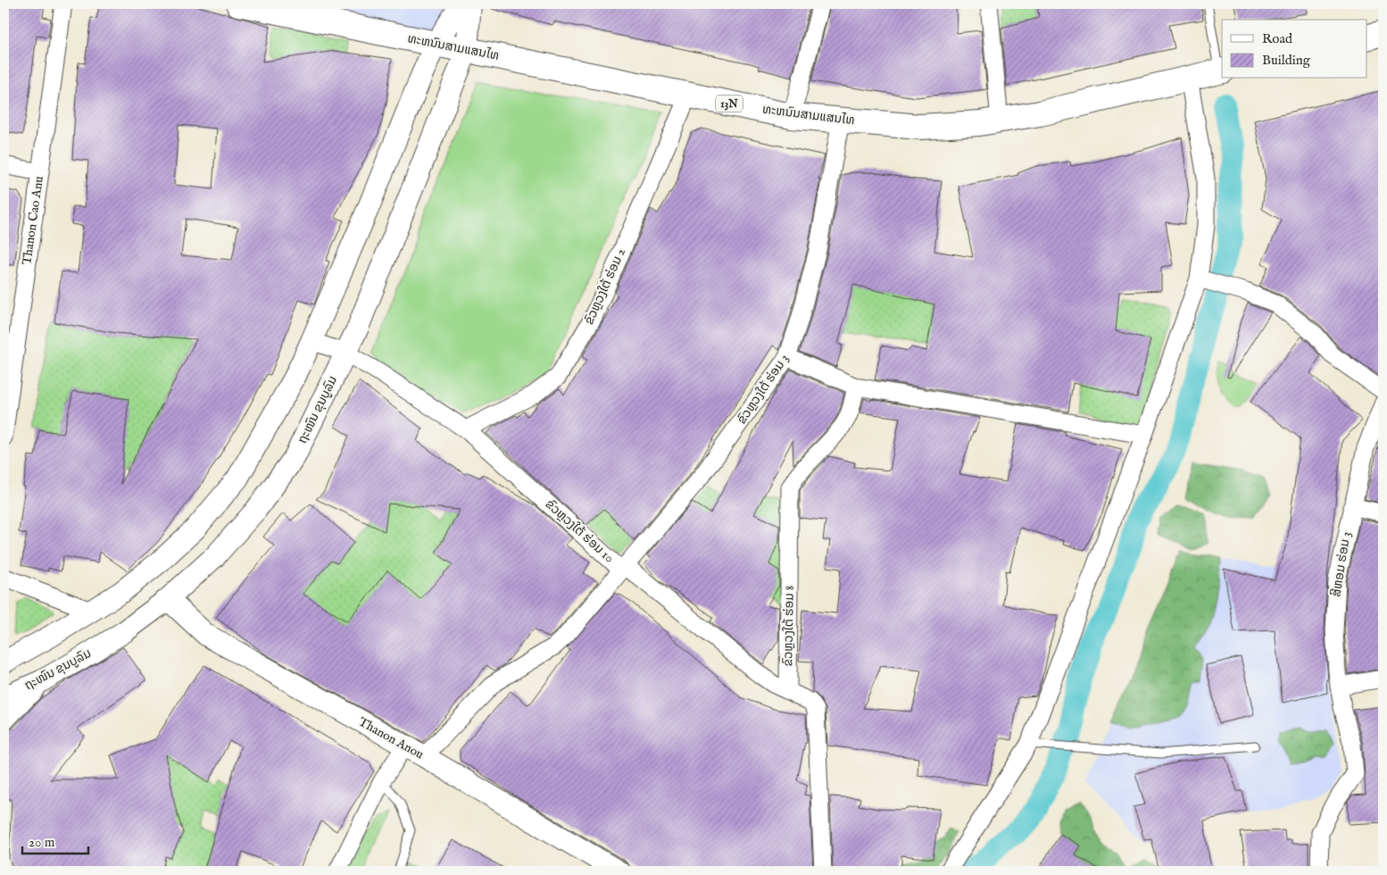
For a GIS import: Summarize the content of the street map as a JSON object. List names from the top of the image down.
{
  "streets": {
    "highway": ["ທະຫນົນສາມແສນໄທ", "13N"],
    "street": [
      "Thanon Cao Anu",
      "ຂົວຫຼວງໃຕ້ ຮ່ອມ 2",
      "ຂົວຫຼວງໃຕ້ ຮ່ອມ 3",
      "ຖະໜົນ ຂຸນບູລົມ",
      "ຂົວຫຼວງໃຕ້ ຮ່ອມ 10",
      "ສີຫອມ ຮ່ອມ 3",
      "ຂົວຫຼວງໃຕ້ ຮ່ອມ 8",
      "Thanon Anou"
    ]
  },
  "crossings": [
    ["ທະຫນົນສາມແສນໄທ", "ຂົວຫຼວງໃຕ້ ຮ່ອມ 2"],
    ["ທະຫນົນສາມແສນໄທ", "ຂົວຫຼວງໃຕ້ ຮ່ອມ 3"],
    ["ທະຫນົນສາມແສນໄທ", "ຖະໜົນ ຂຸນບູລົມ"],
    ["ຂົວຫຼວງໃຕ້ ຮ່ອມ 2", "ຂົວຫຼວງໃຕ້ ຮ່ອມ 10"],
    ["ຂົວຫຼວງໃຕ້ ຮ່ອມ 3", "ຂົວຫຼວງໃຕ້ ຮ່ອມ 10"],
    ["ຖະໜົນ ຂຸນບູລົມ", "ຂົວຫຼວງໃຕ້ ຮ່ອມ 10"],
    ["ຖະໜົນ ຂຸນບູລົມ", "Thanon Anou"],
    ["ຂົວຫຼວງໃຕ້ ຮ່ອມ 10", "Thanon Anou"]
  ],
  "legend": ["Road", "Building"],
  "scale_bar": "20 m"
}
